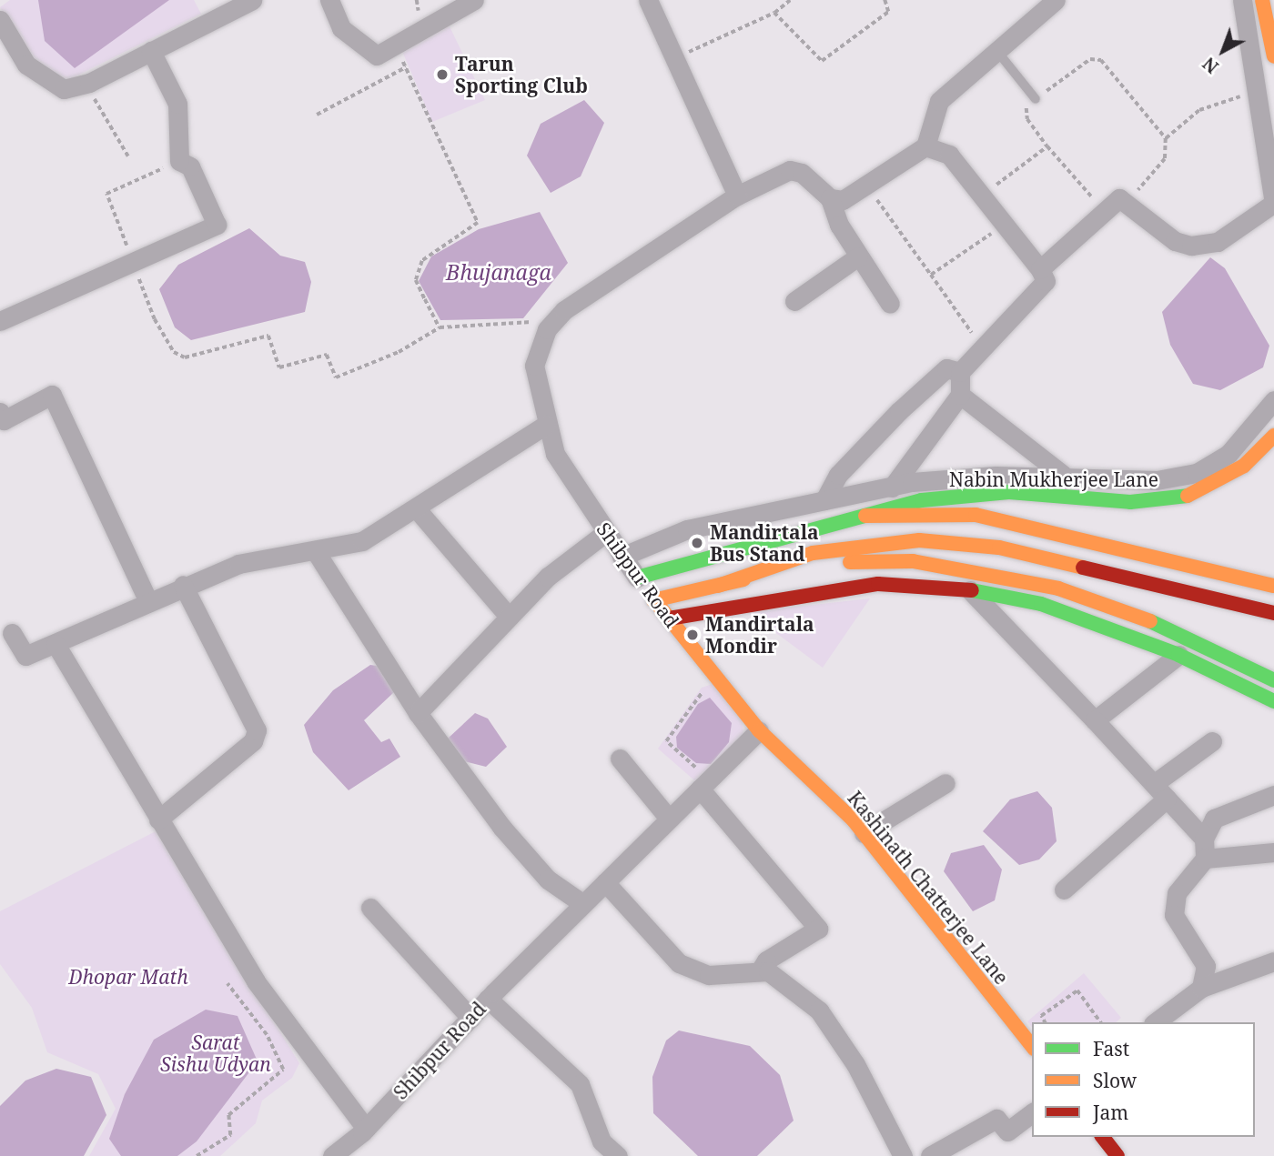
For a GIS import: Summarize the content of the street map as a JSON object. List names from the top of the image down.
{
  "streets": {
    "main road": ["Shibpur Road", "Kashinath Chatterjee Lane"],
    "street": ["Nabin Mukherjee Lane"]
  },
  "crossings": [
    ["Nabin Mukherjee Lane", "Shibpur Road"],
    ["Shibpur Road", "Kashinath Chatterjee Lane"]
  ],
  "water": ["Bhujanaga"],
  "parks": ["Dhopar Math", "Sarat Sishu Udyan"],
  "places": ["Tarun Sporting Club", "Mandirtala Bus Stand", "Mandirtala Mondir"],
  "legend": ["Fast", "Slow", "Jam"],
  "north": "bottom left"
}
